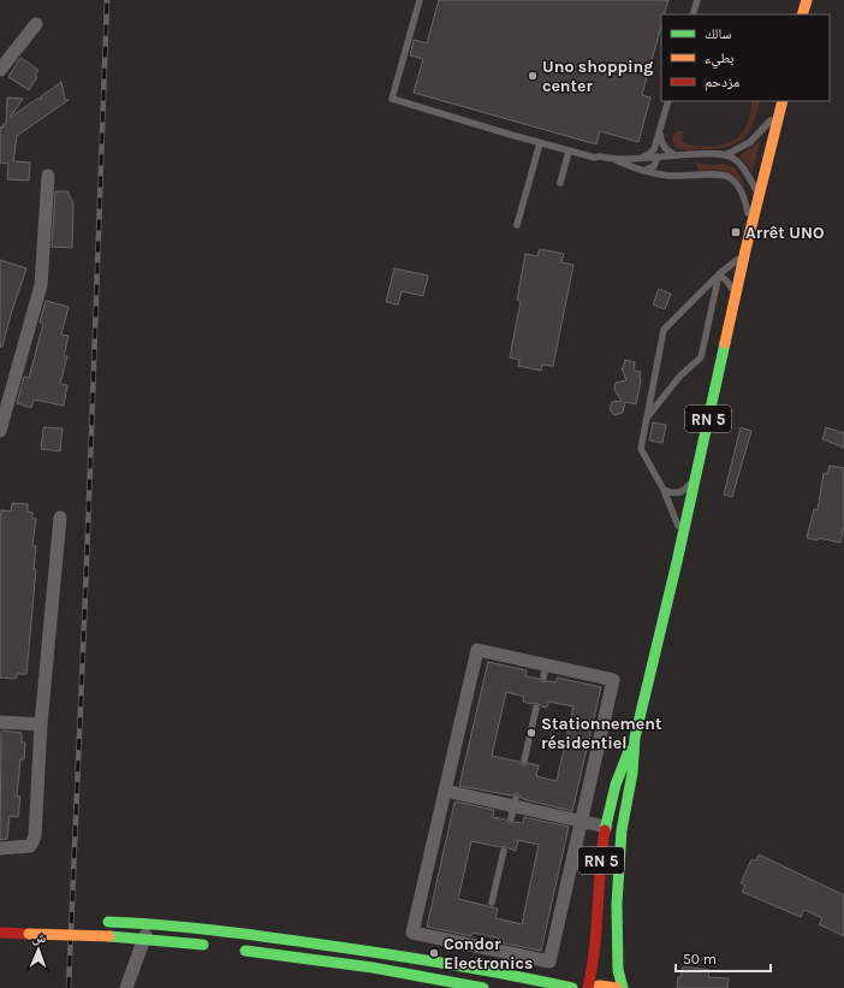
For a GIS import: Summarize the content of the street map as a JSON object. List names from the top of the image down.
{
  "streets": {
    "main road": ["RN 5"]
  },
  "places": {
    "other": ["Uno shopping center", "Stationnement résidentiel", "Condor Electronics"],
    "transit": ["Arrêt UNO"]
  },
  "legend": ["سالك", "بطيء", "مزدحم"],
  "scale_bar": "50 m",
  "north": "top"
}
